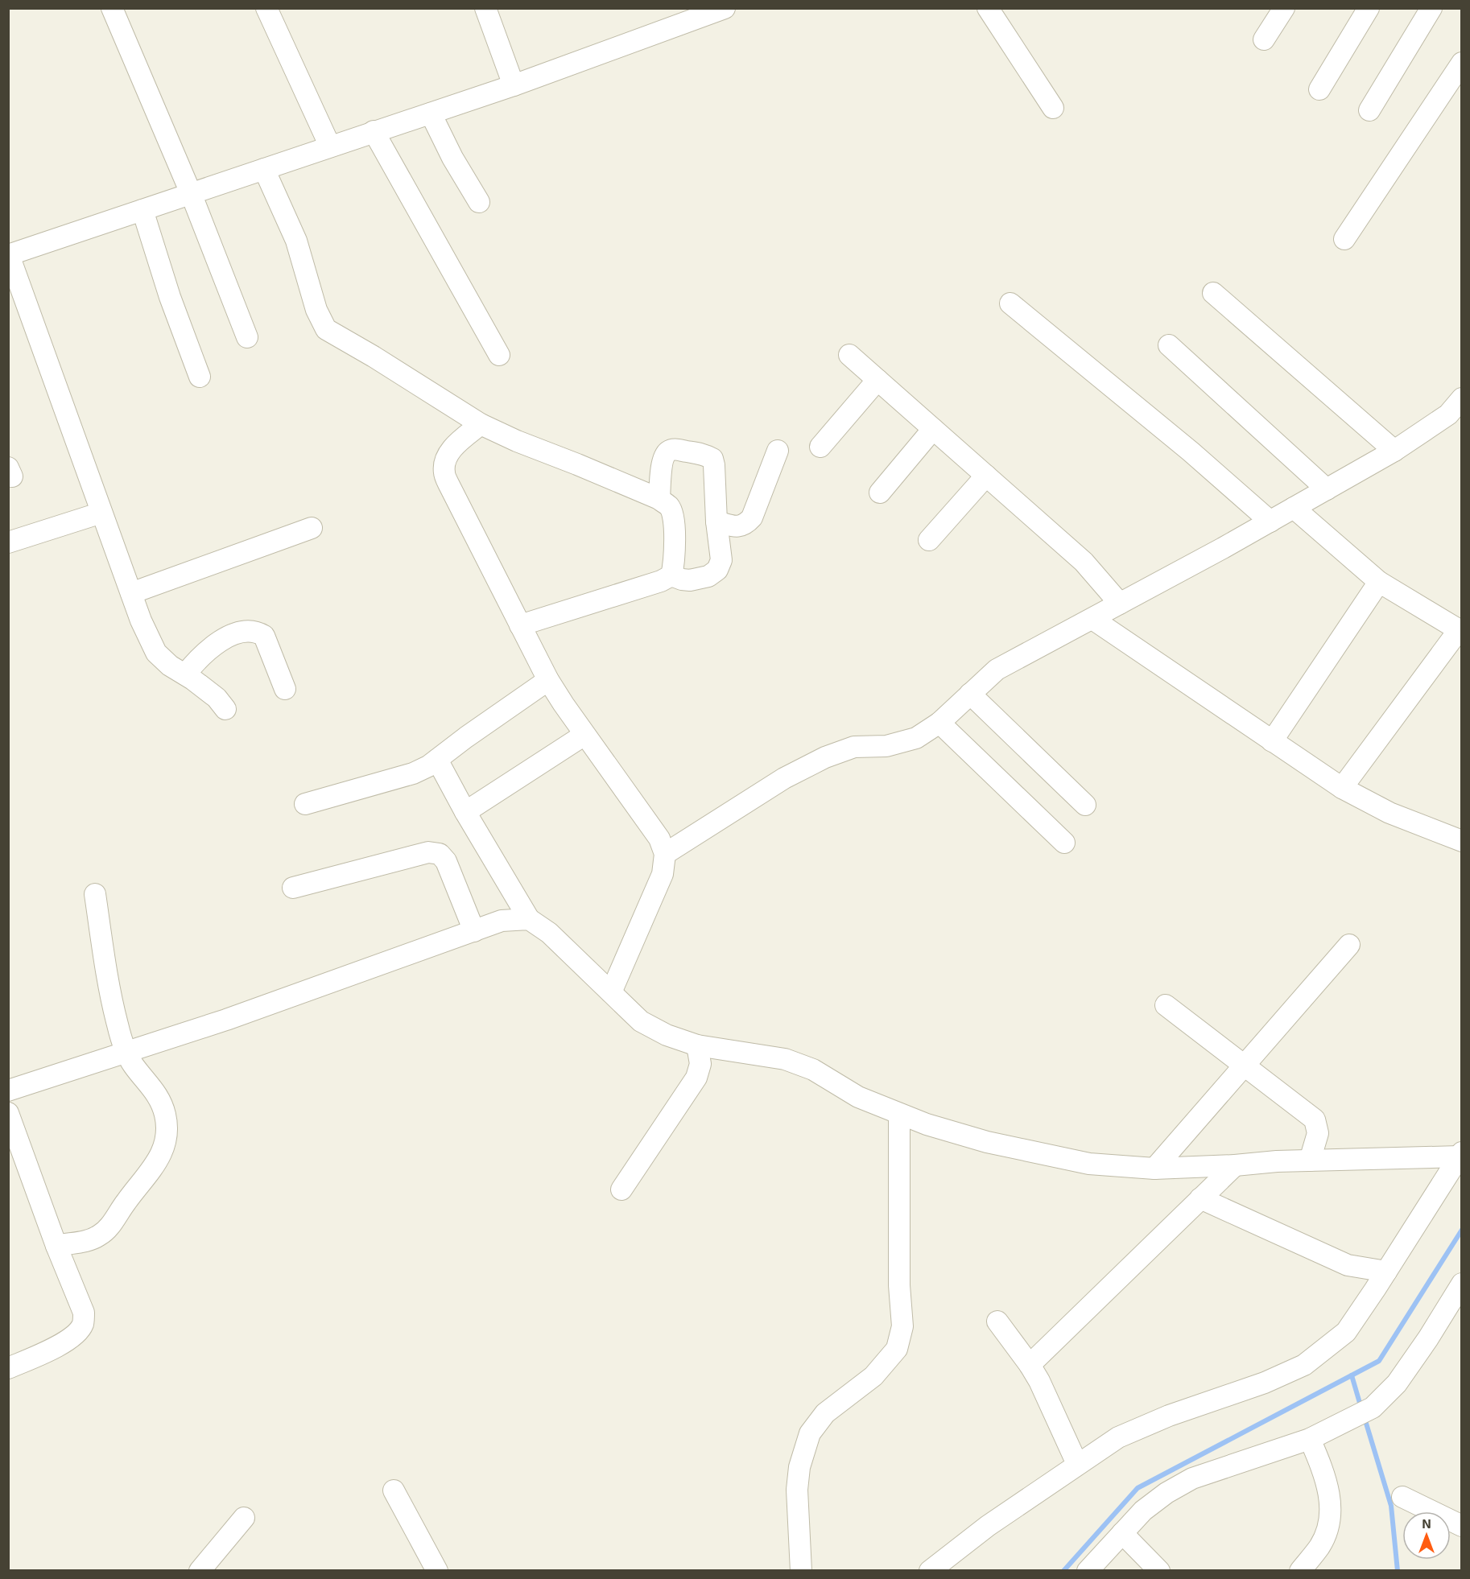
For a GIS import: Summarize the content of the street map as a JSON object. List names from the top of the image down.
{
  "north": "top"
}
